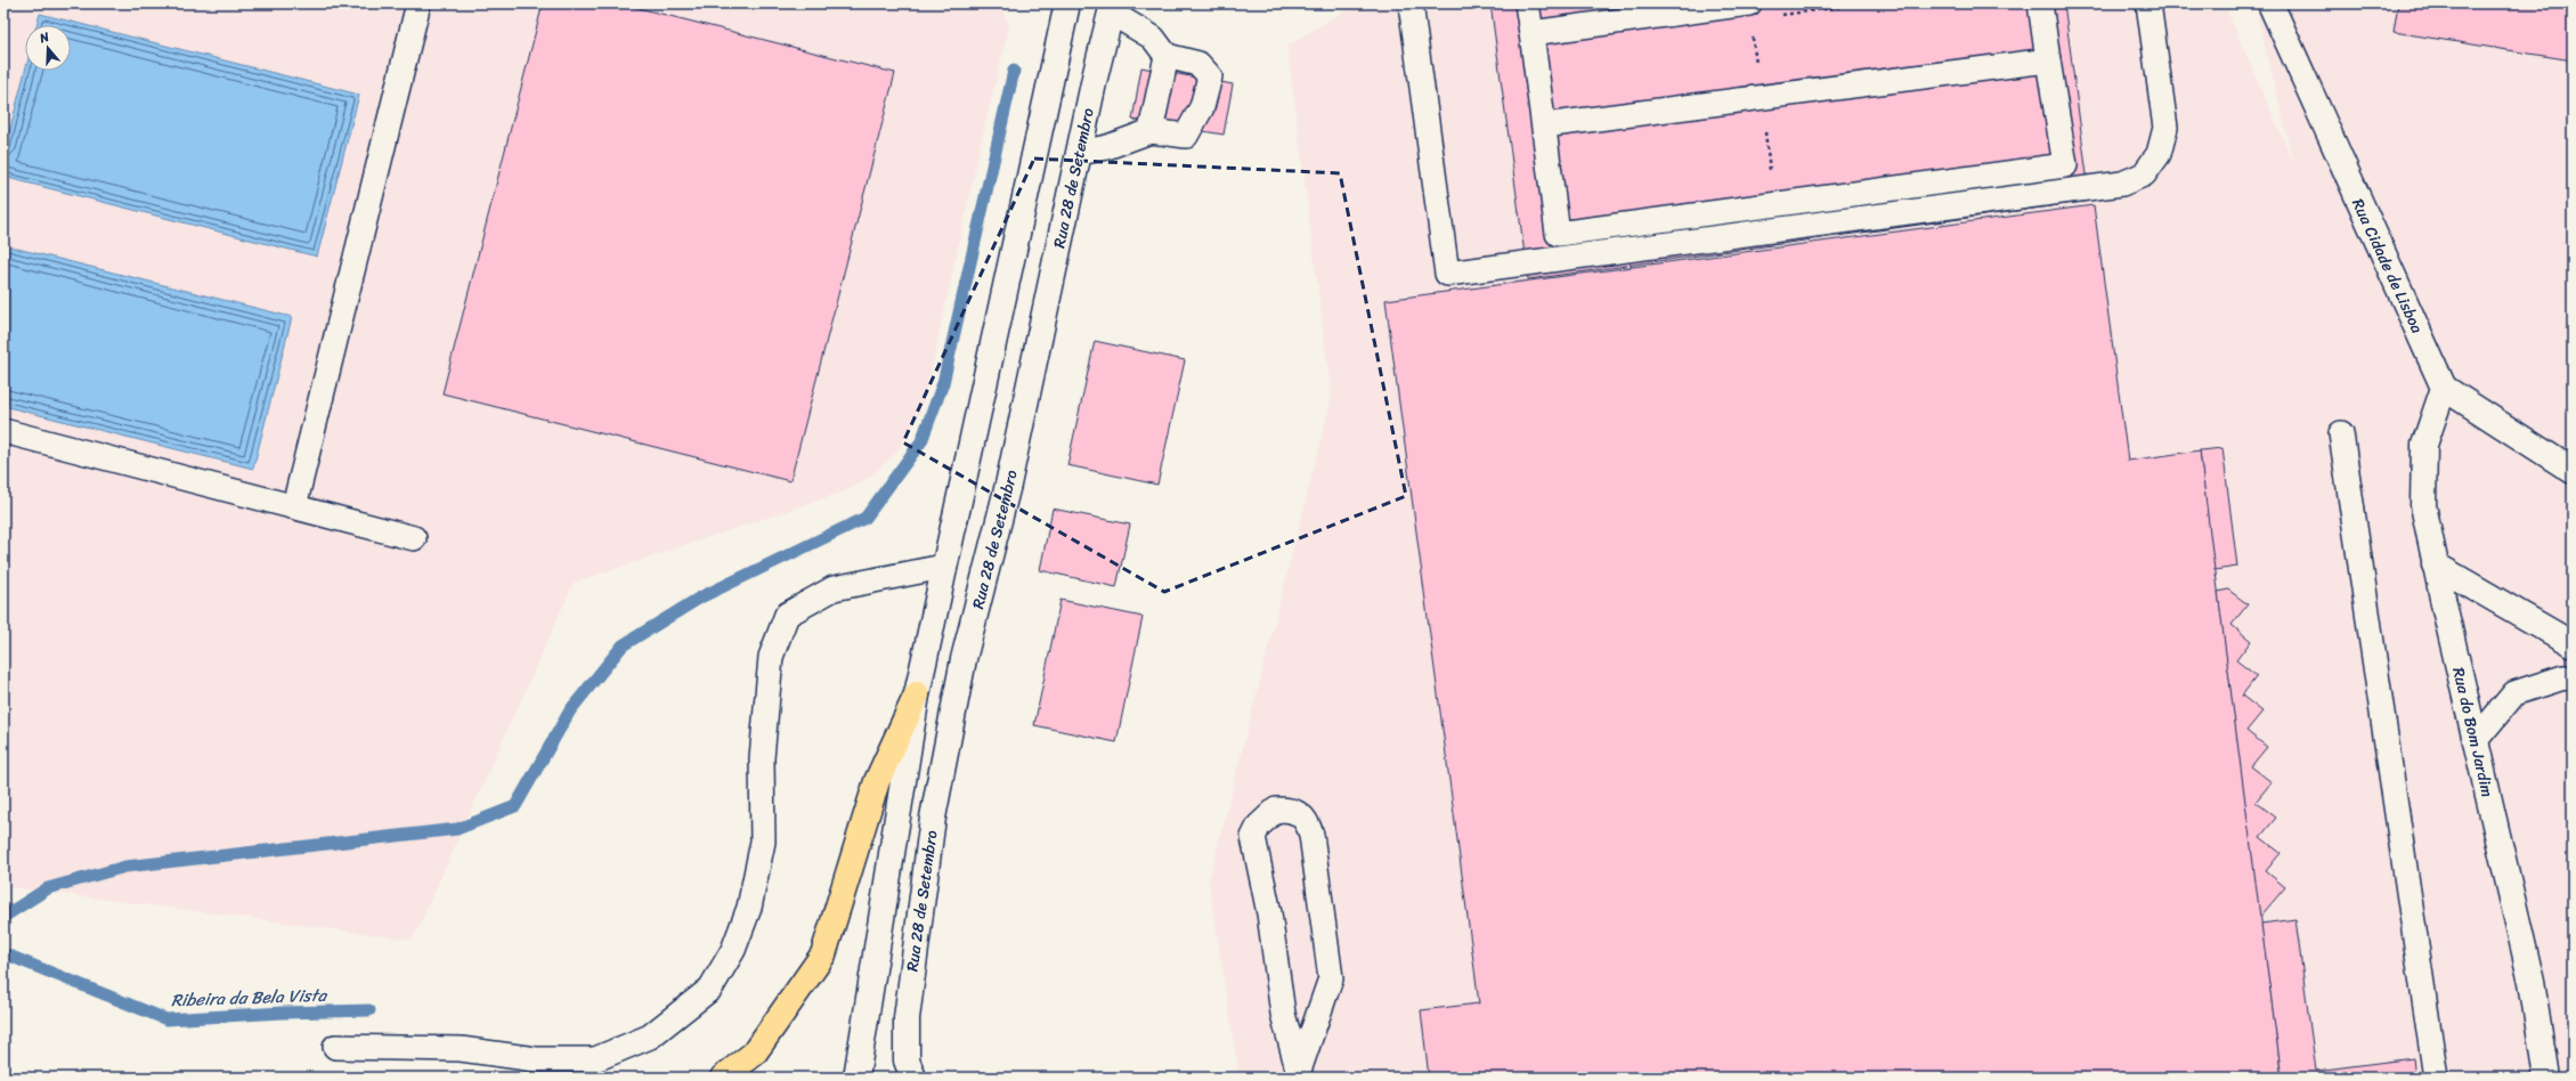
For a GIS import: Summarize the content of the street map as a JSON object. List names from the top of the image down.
{
  "streets": {
    "main road": ["Rua 28 de Setembro", "Rua Cidade de Lisboa", "Rua do Bom Jardim"]
  },
  "crossings": [
    ["Rua Cidade de Lisboa", "Rua do Bom Jardim"]
  ],
  "water": ["Ribeira da Bela Vista"],
  "north": "top"
}
